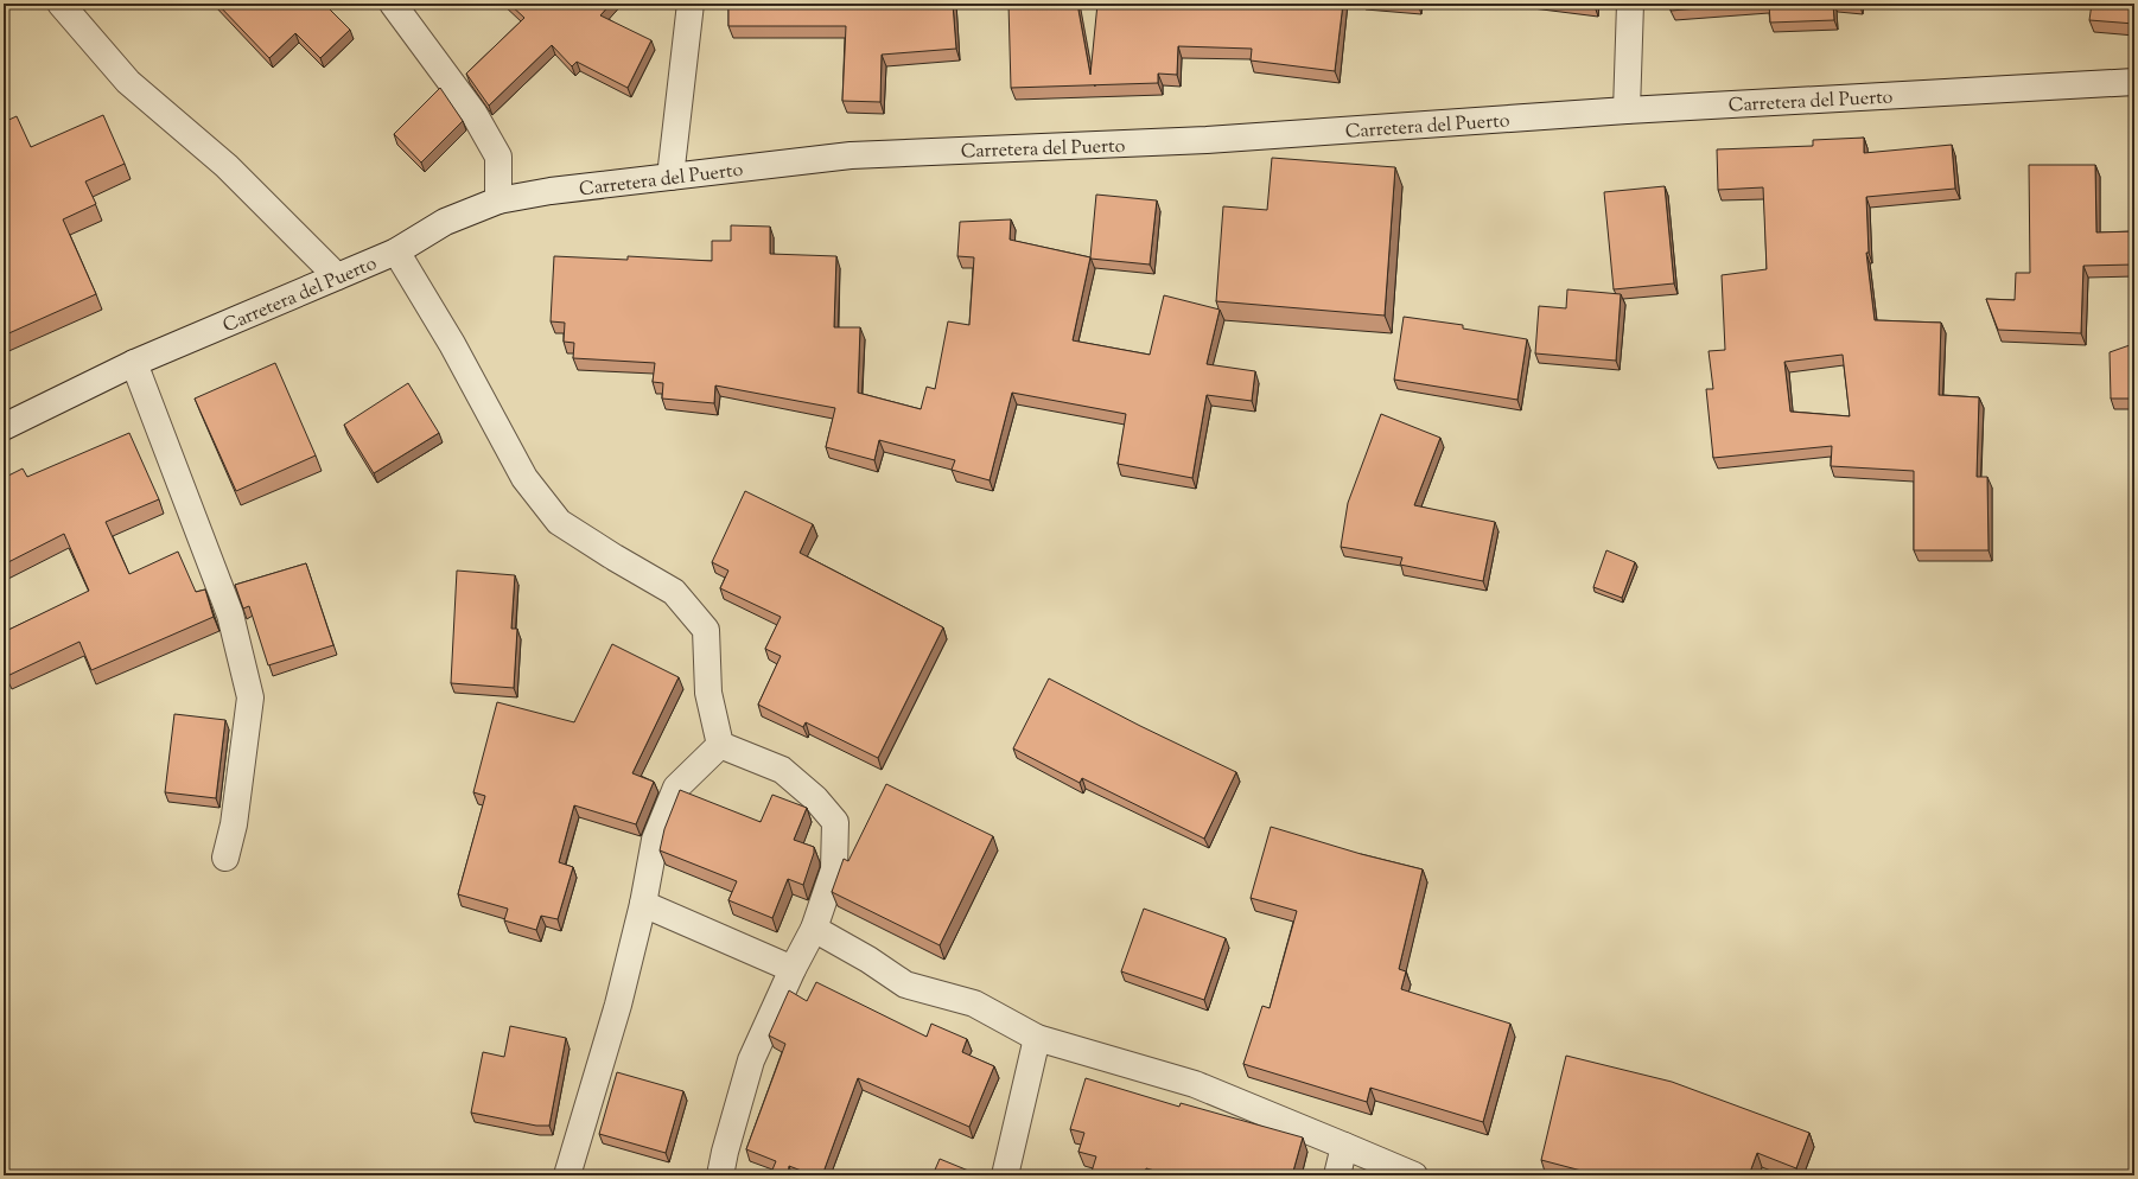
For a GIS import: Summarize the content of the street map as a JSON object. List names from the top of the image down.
{
  "streets": {
    "street": ["Carretera del Puerto"]
  }
}
